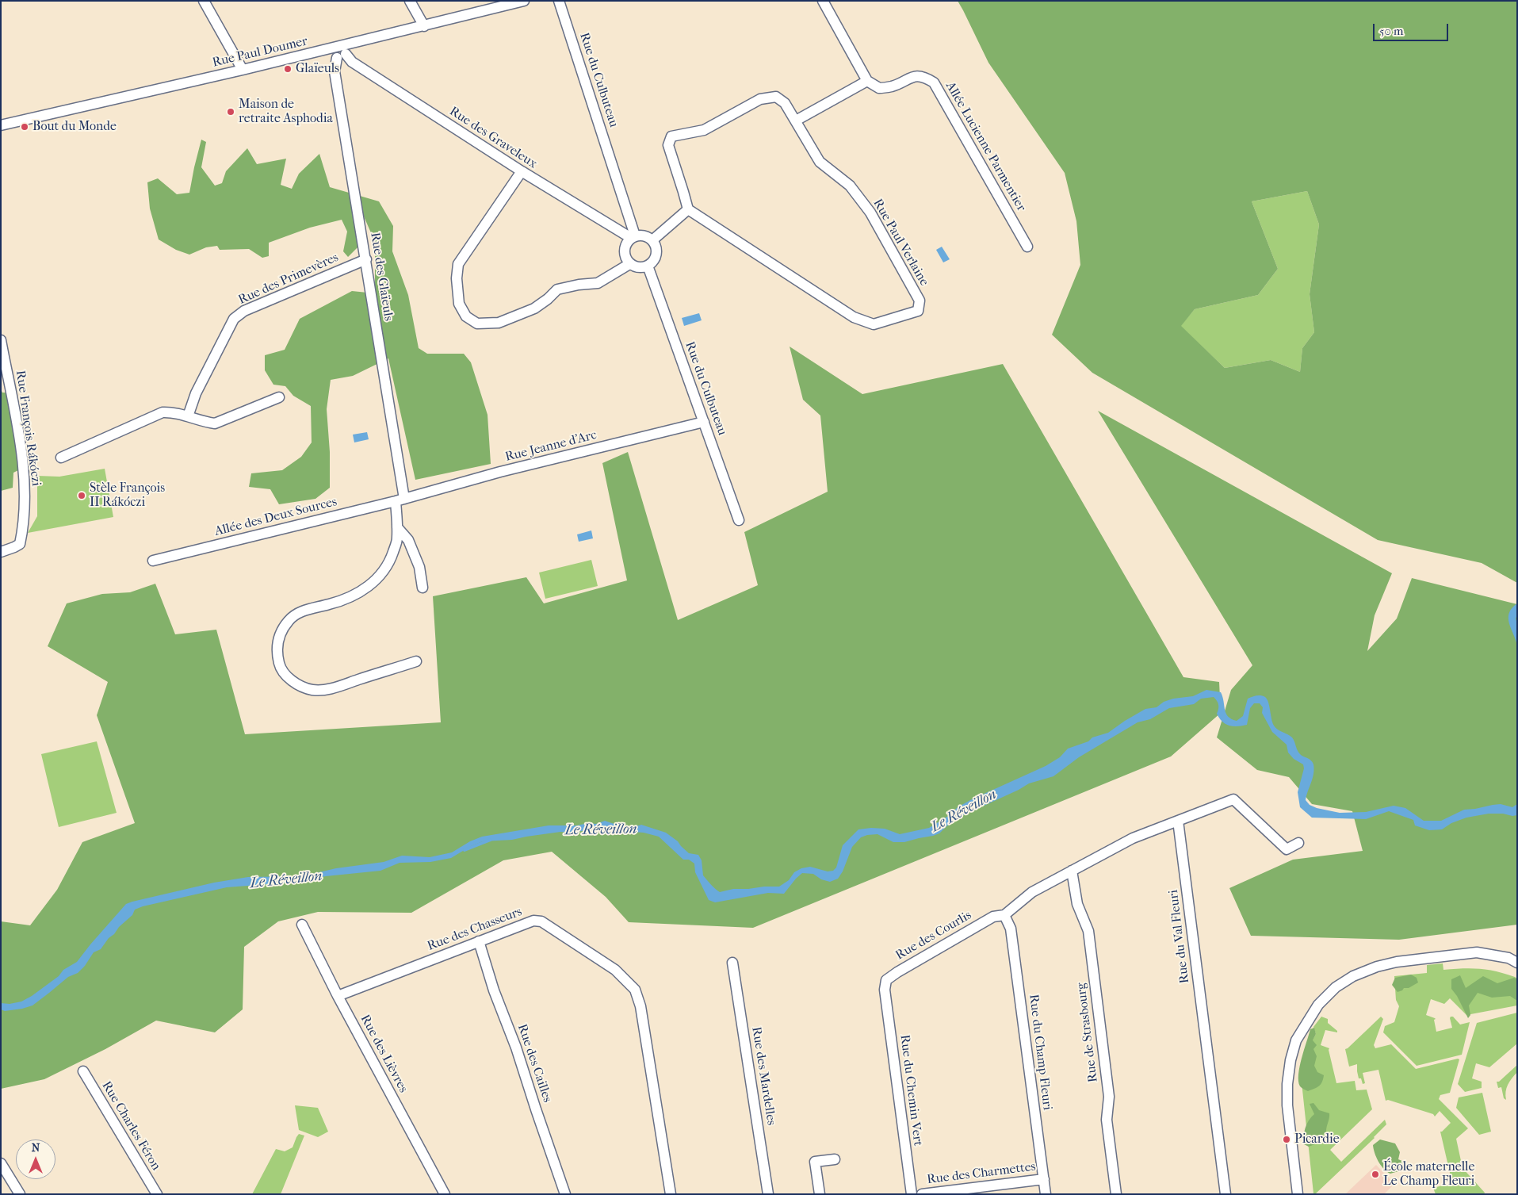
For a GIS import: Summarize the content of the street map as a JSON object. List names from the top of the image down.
{
  "streets": {
    "street": [
      "Rue Paul Doumer",
      "Rue du Culbuteau",
      "Rue des Graveleux",
      "Allée Lucienne Parmentier",
      "Rue Paul Verlaine",
      "Rue des Glaïeuls",
      "Rue des Primevères",
      "Rue François Rákóczi",
      "Rue Jeanne d'Arc",
      "Allée des Deux Sources",
      "Rue des Chasseurs",
      "Rue des Courlis",
      "Rue du Val Fleuri",
      "Rue de Strasbourg",
      "Rue du Champ Fleuri",
      "Rue des Lièvres",
      "Rue des Cailles",
      "Rue des Mardelles",
      "Rue du Chemin Vert",
      "Rue Charles Féron",
      "Rue des Charmettes"
    ]
  },
  "crossings": [
    ["Rue Paul Doumer", "Rue des Graveleux"],
    ["Rue Paul Doumer", "Rue des Glaïeuls"],
    ["Rue du Culbuteau", "Rue des Graveleux"],
    ["Rue du Culbuteau", "Rue Jeanne d'Arc"],
    ["Rue des Graveleux", "Rue des Glaïeuls"],
    ["Rue des Glaïeuls", "Rue des Primevères"],
    ["Rue des Glaïeuls", "Rue Jeanne d'Arc"],
    ["Rue des Glaïeuls", "Allée des Deux Sources"],
    ["Rue Jeanne d'Arc", "Allée des Deux Sources"],
    ["Rue des Chasseurs", "Rue des Lièvres"],
    ["Rue des Chasseurs", "Rue des Cailles"],
    ["Rue des Courlis", "Rue du Champ Fleuri"],
    ["Rue des Courlis", "Rue du Chemin Vert"],
    ["Rue du Champ Fleuri", "Rue des Charmettes"]
  ],
  "water": ["Le Réveillon"],
  "places": [
    "Glaïeuls",
    "Maison de retraite Asphodia",
    "Bout du Monde",
    "Stèle François II Rákóczi",
    "Picardie",
    "École maternelle Le Champ Fleuri"
  ],
  "scale_bar": "50 m",
  "north": "top"
}
